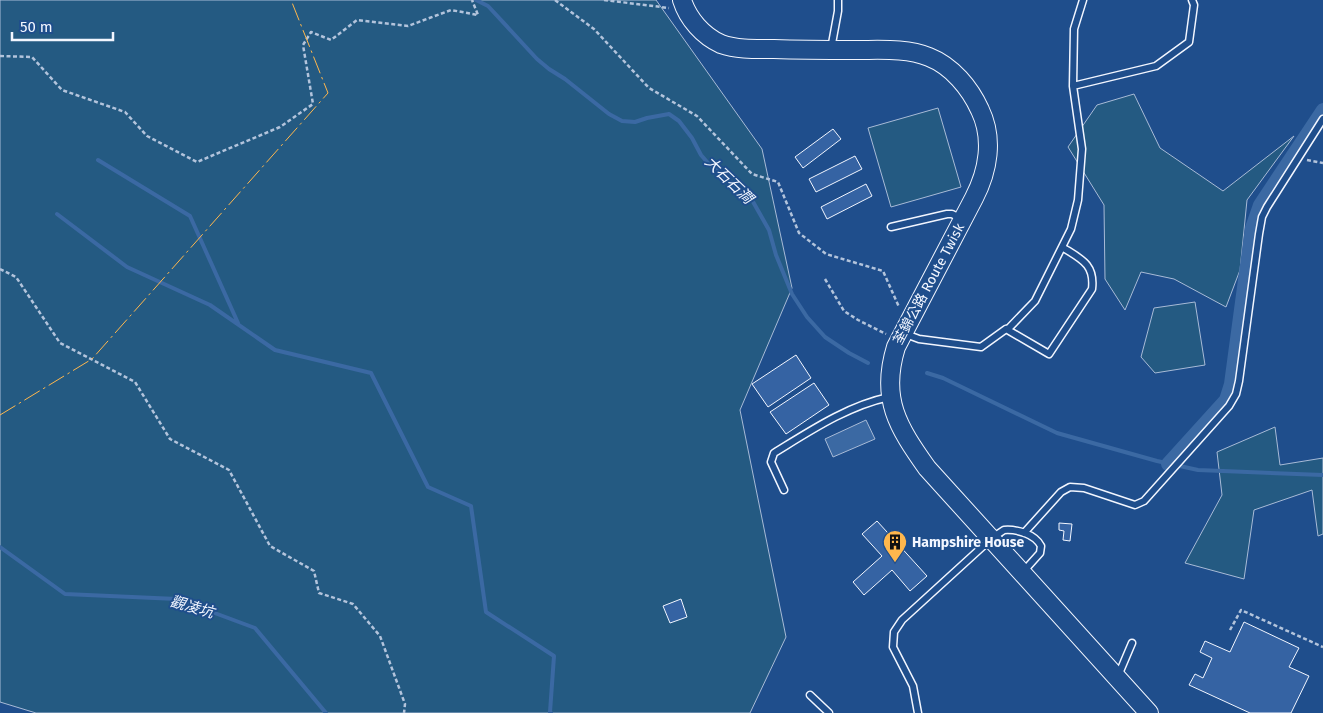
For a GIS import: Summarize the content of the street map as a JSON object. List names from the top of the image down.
{
  "streets": {
    "main road": ["荃錦公路 Route Twisk"]
  },
  "water": ["大石石澗", "觀凌坑"],
  "places": {
    "building": ["Hampshire House"]
  },
  "scale_bar": "50 m"
}
